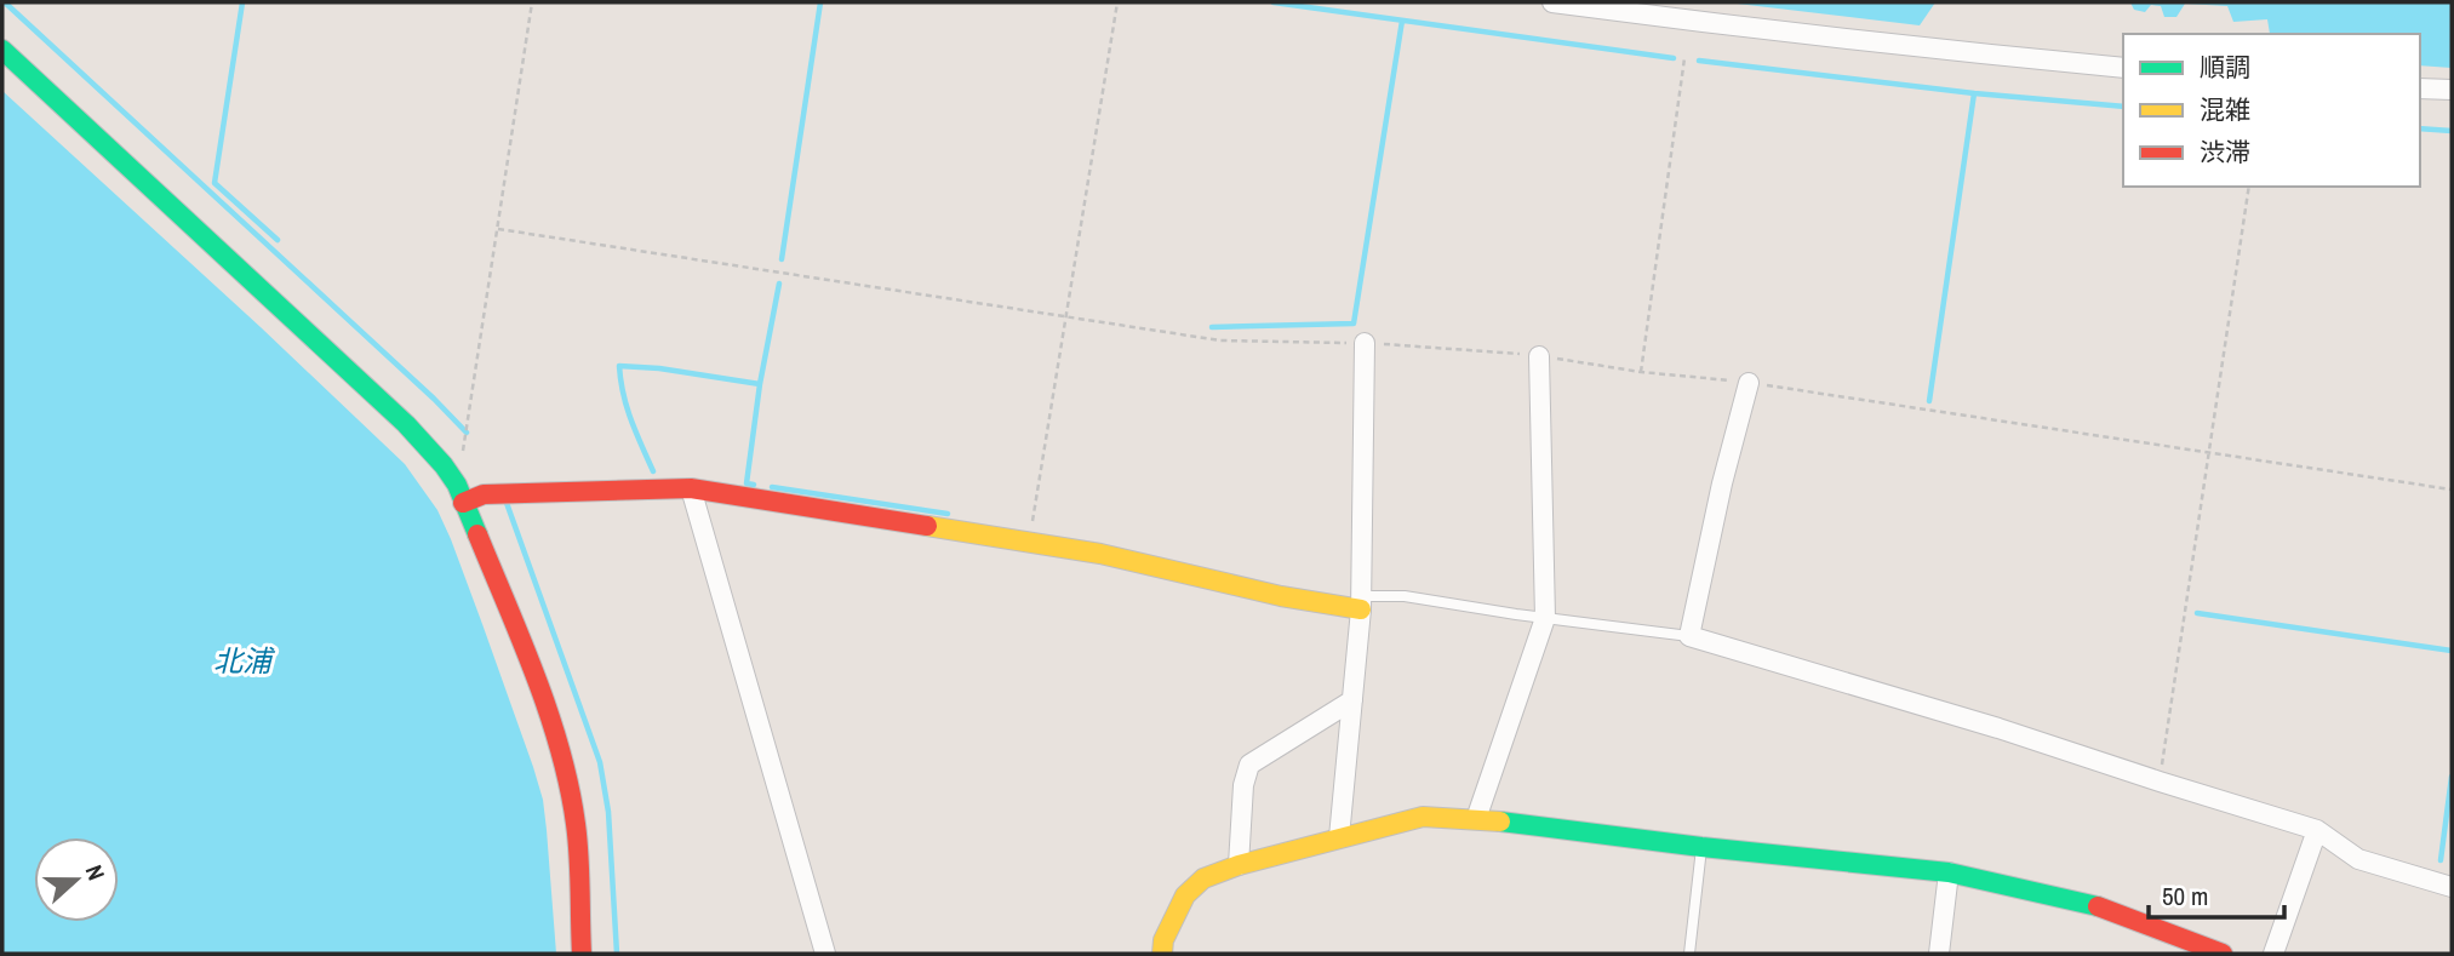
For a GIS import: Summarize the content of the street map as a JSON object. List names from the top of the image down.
{
  "water": ["北浦"],
  "legend": ["順調", "混雑", "渋滞"],
  "scale_bar": "50 m",
  "north": "right"
}
